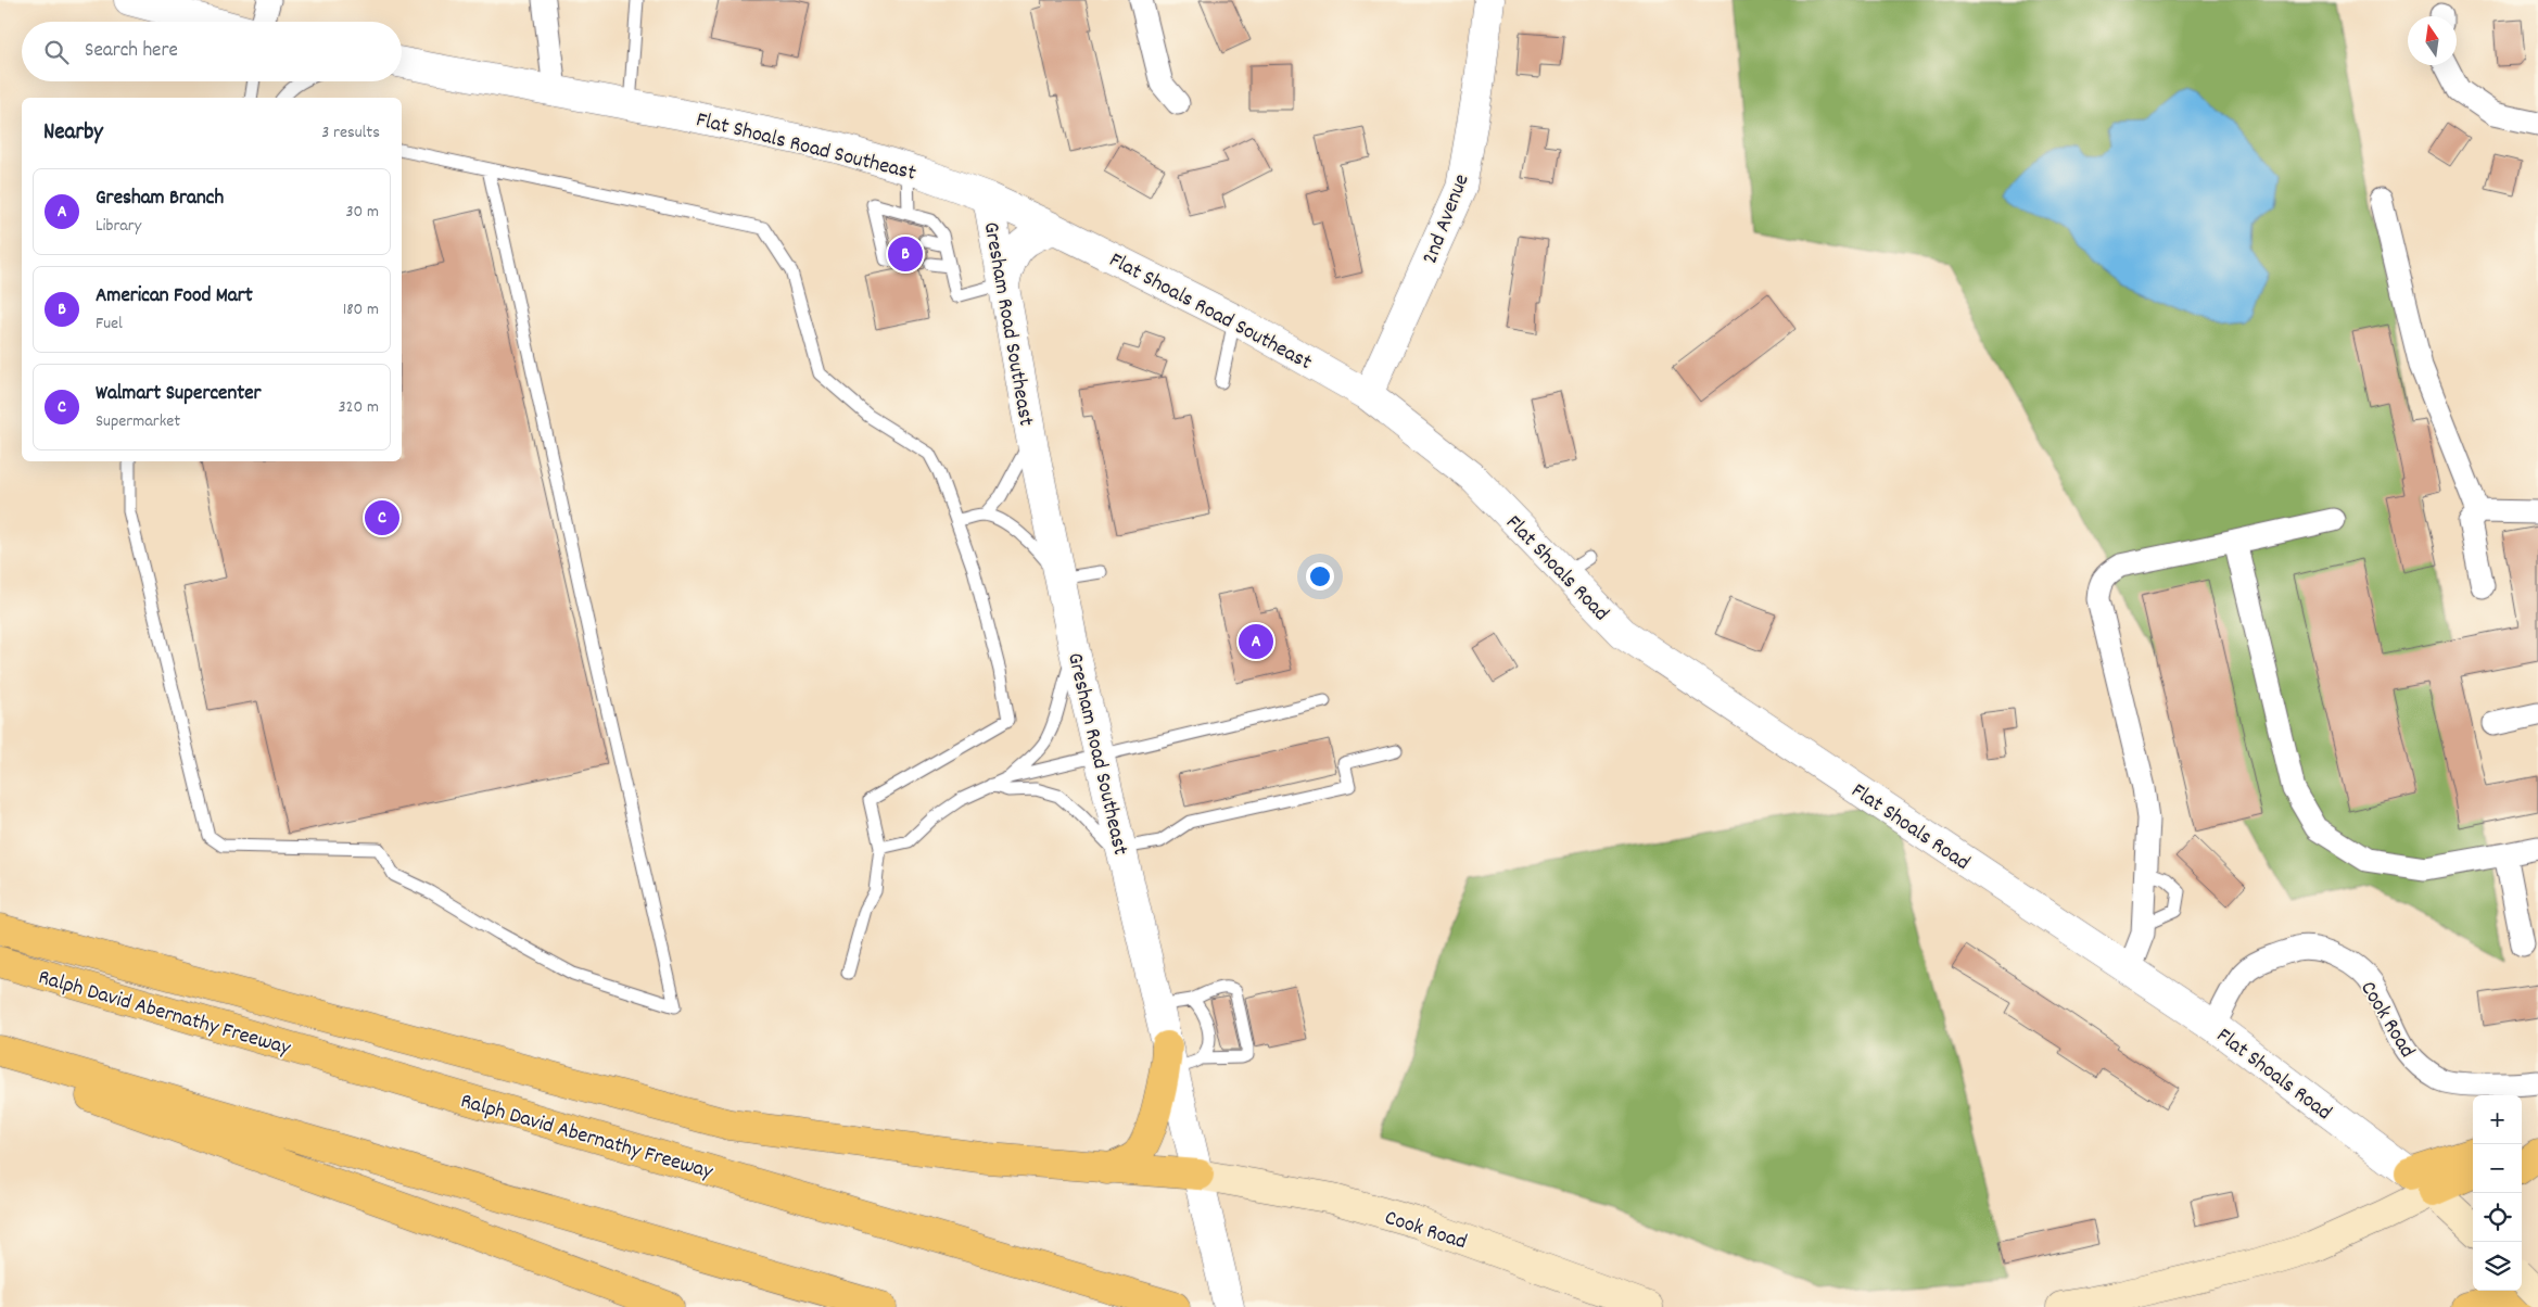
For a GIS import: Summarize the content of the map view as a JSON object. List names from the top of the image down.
{
  "streets": {
    "highway": ["Ralph David Abernathy Freeway"],
    "main road": ["Flat Shoals Road", "Cook Road"],
    "street": ["Flat Shoals Road Southeast", "2nd Avenue", "Gresham Road Southeast"]
  },
  "crossings": [
    ["Flat Shoals Road Southeast", "2nd Avenue"],
    ["Flat Shoals Road Southeast", "Gresham Road Southeast"],
    ["Flat Shoals Road Southeast", "Flat Shoals Road"],
    ["2nd Avenue", "Flat Shoals Road"],
    ["Gresham Road Southeast", "Cook Road"],
    ["Flat Shoals Road", "Cook Road"]
  ],
  "north": "top",
  "page": {
    "search": "Search here",
    "heading": ["Nearby", "3 results"],
    "list": [
      {
        "mark": "A",
        "name": "Gresham Branch",
        "note": "Library",
        "value": "30 m"
      },
      {
        "mark": "B",
        "name": "American Food Mart",
        "note": "Fuel",
        "value": "180 m"
      },
      {
        "mark": "C",
        "name": "Walmart Supercenter",
        "note": "Supermarket",
        "value": "320 m"
      }
    ],
    "pins": ["B", "C", "A"],
    "map_buttons": ["+", "−"]
  }
}
